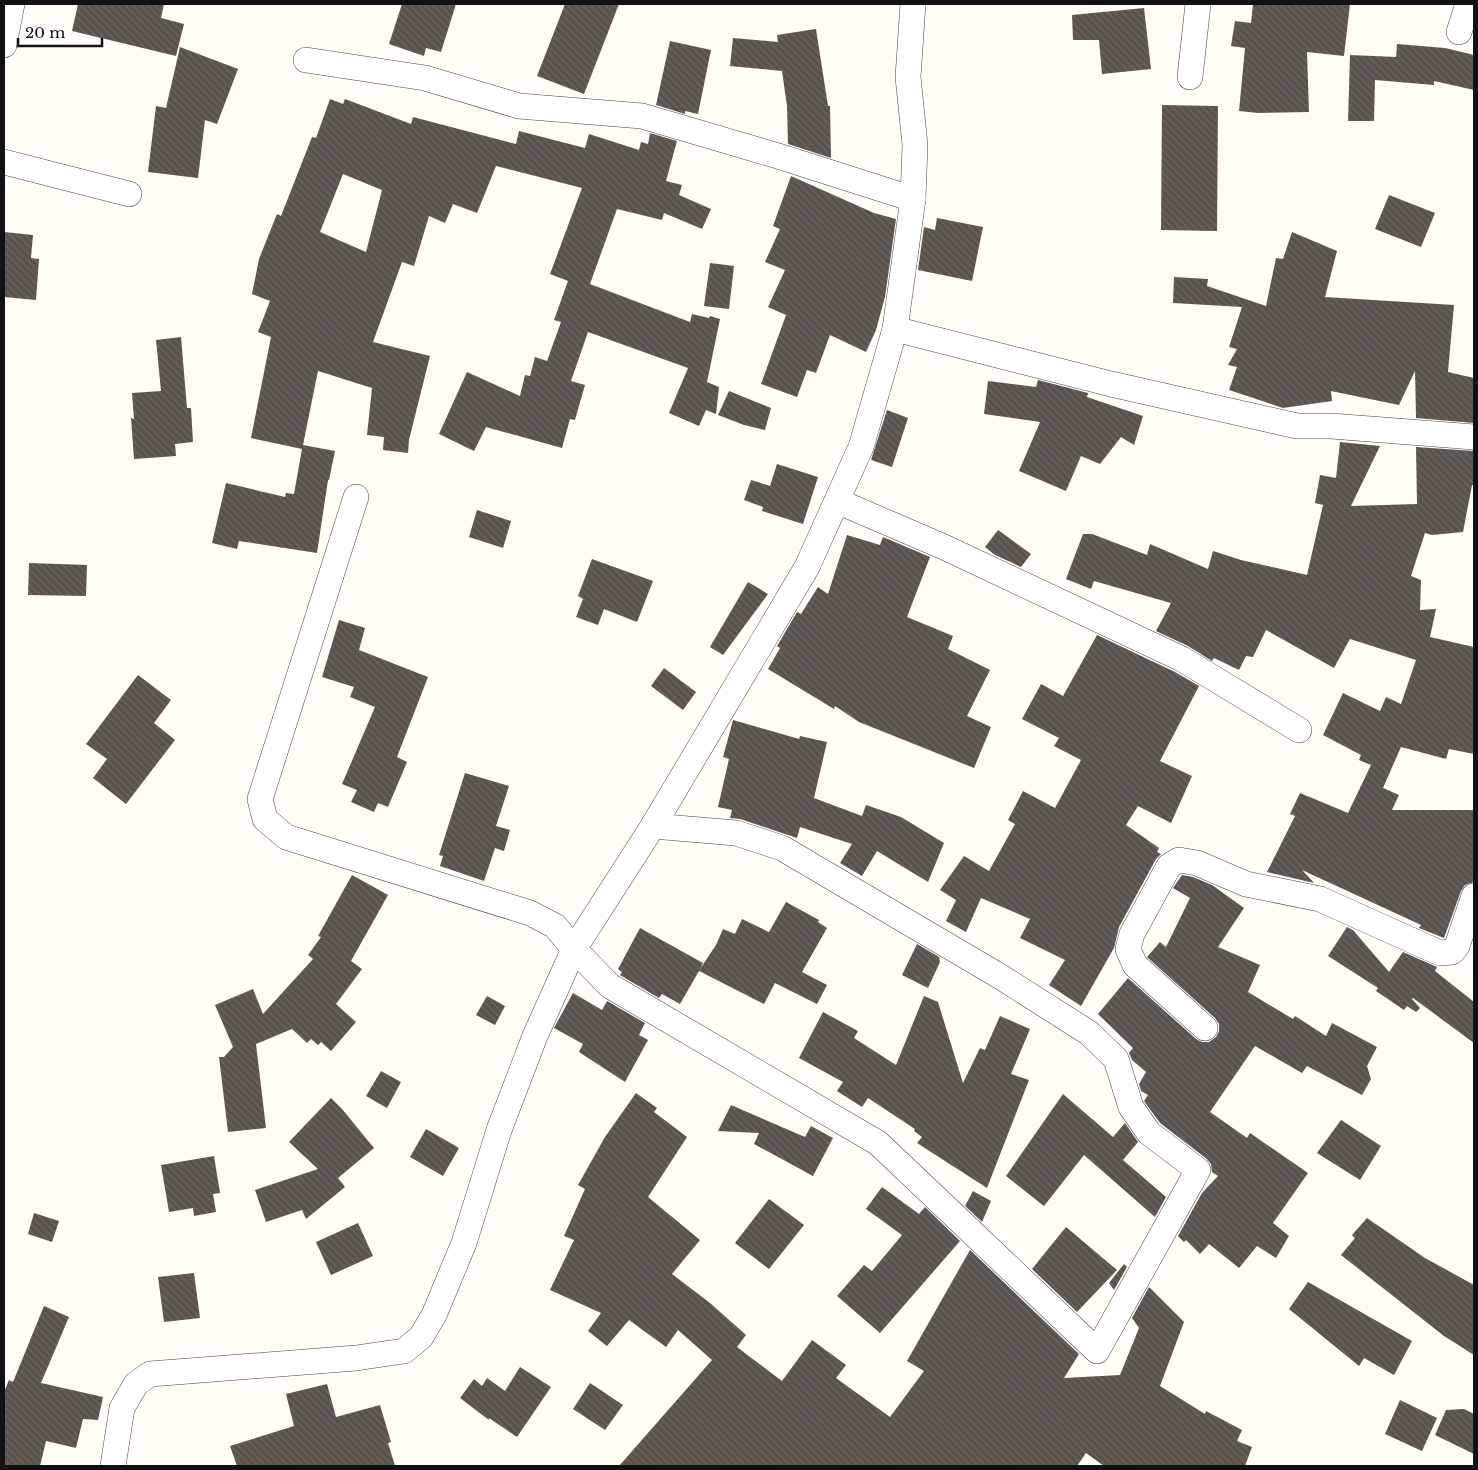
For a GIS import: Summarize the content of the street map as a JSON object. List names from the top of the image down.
{
  "scale_bar": "20 m"
}
